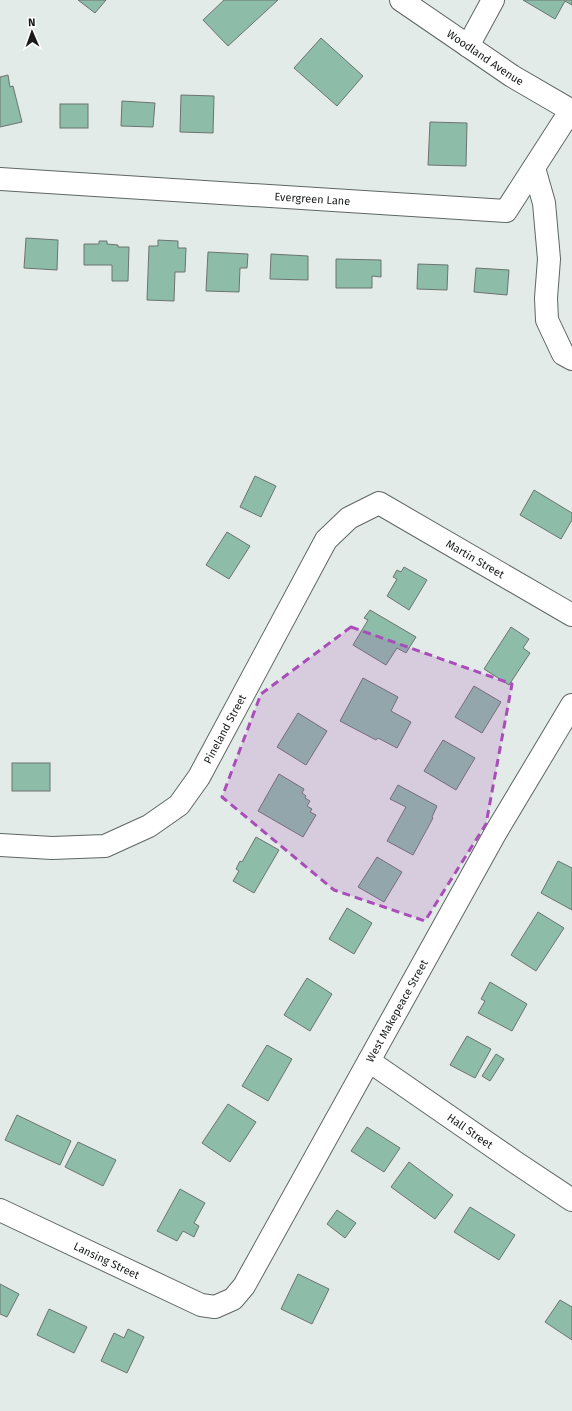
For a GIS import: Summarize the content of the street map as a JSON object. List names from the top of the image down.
{
  "streets": {
    "street": [
      "Woodland Avenue",
      "Evergreen Lane",
      "Martin Street",
      "Pineland Street",
      "West Makepeace Street",
      "Hall Street",
      "Lansing Street"
    ]
  },
  "crossings": [
    ["Woodland Avenue", "Evergreen Lane"],
    ["Martin Street", "Pineland Street"],
    ["West Makepeace Street", "Hall Street"],
    ["West Makepeace Street", "Lansing Street"]
  ],
  "north": "top"
}
